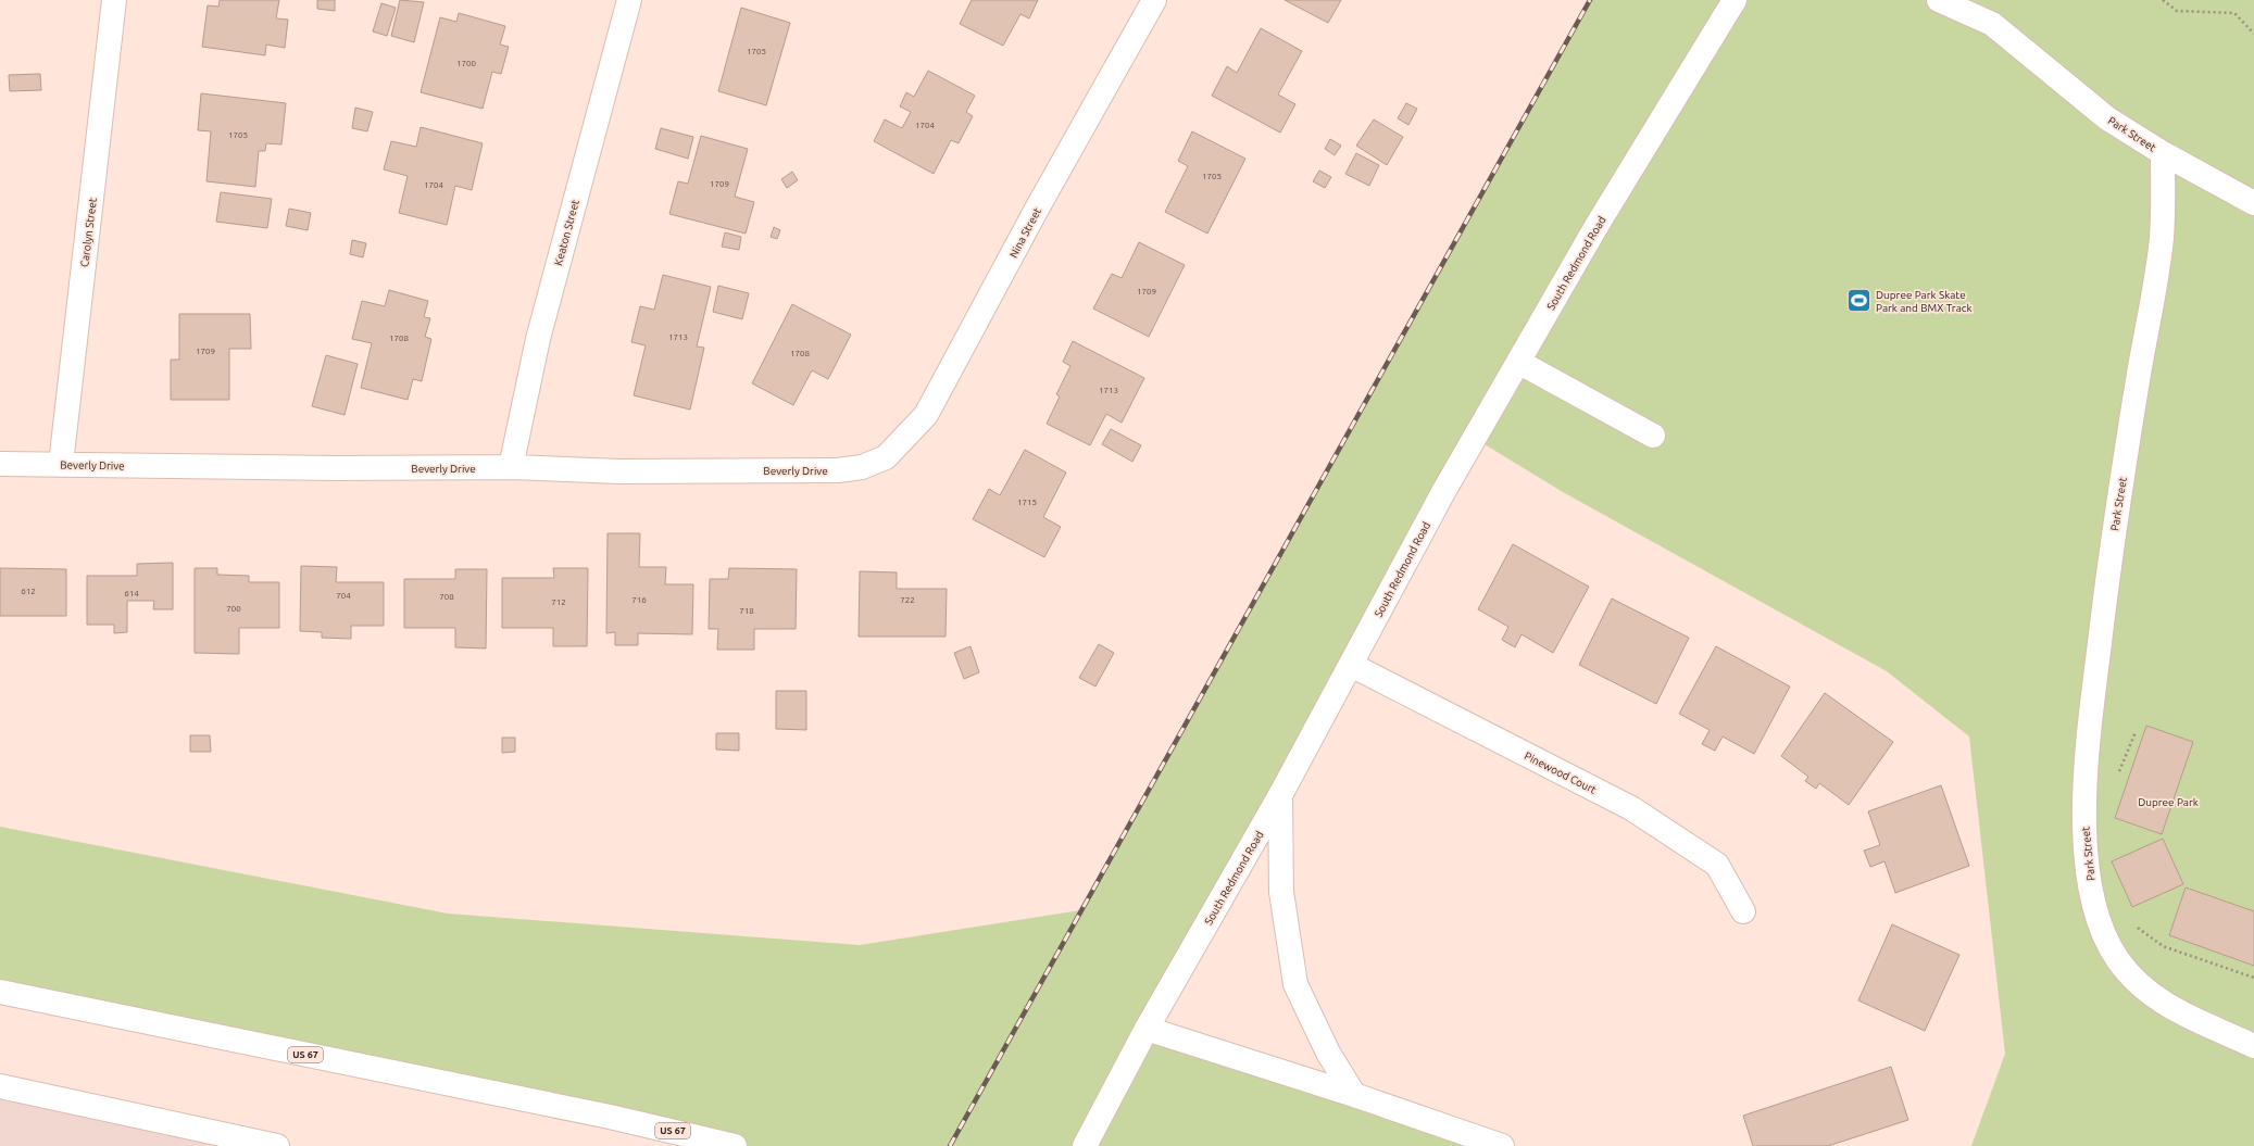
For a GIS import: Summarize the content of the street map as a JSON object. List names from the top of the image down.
{
  "streets": {
    "main road": [
      "Park Street",
      "Carolyn Street",
      "Keaton Street",
      "Nina Street",
      "South Redmond Road",
      "Beverly Drive",
      "Pinewood Court",
      "US 67"
    ]
  },
  "crossings": [
    ["Carolyn Street", "Beverly Drive"],
    ["Keaton Street", "Beverly Drive"],
    ["Nina Street", "Beverly Drive"],
    ["South Redmond Road", "Pinewood Court"]
  ],
  "parks": ["Dupree Park"],
  "places": {
    "sports": ["Dupree Park Skate Park and BMX Track"]
  },
  "house_numbers": [
    "1705",
    "1700",
    "1704",
    "1705",
    "1705",
    "1709",
    "1704",
    "1709",
    "1713",
    "1708",
    "1709",
    "1708",
    "1713",
    "1715",
    "612",
    "614",
    "704",
    "708",
    "716",
    "722",
    "712",
    "700",
    "718"
  ]
}
